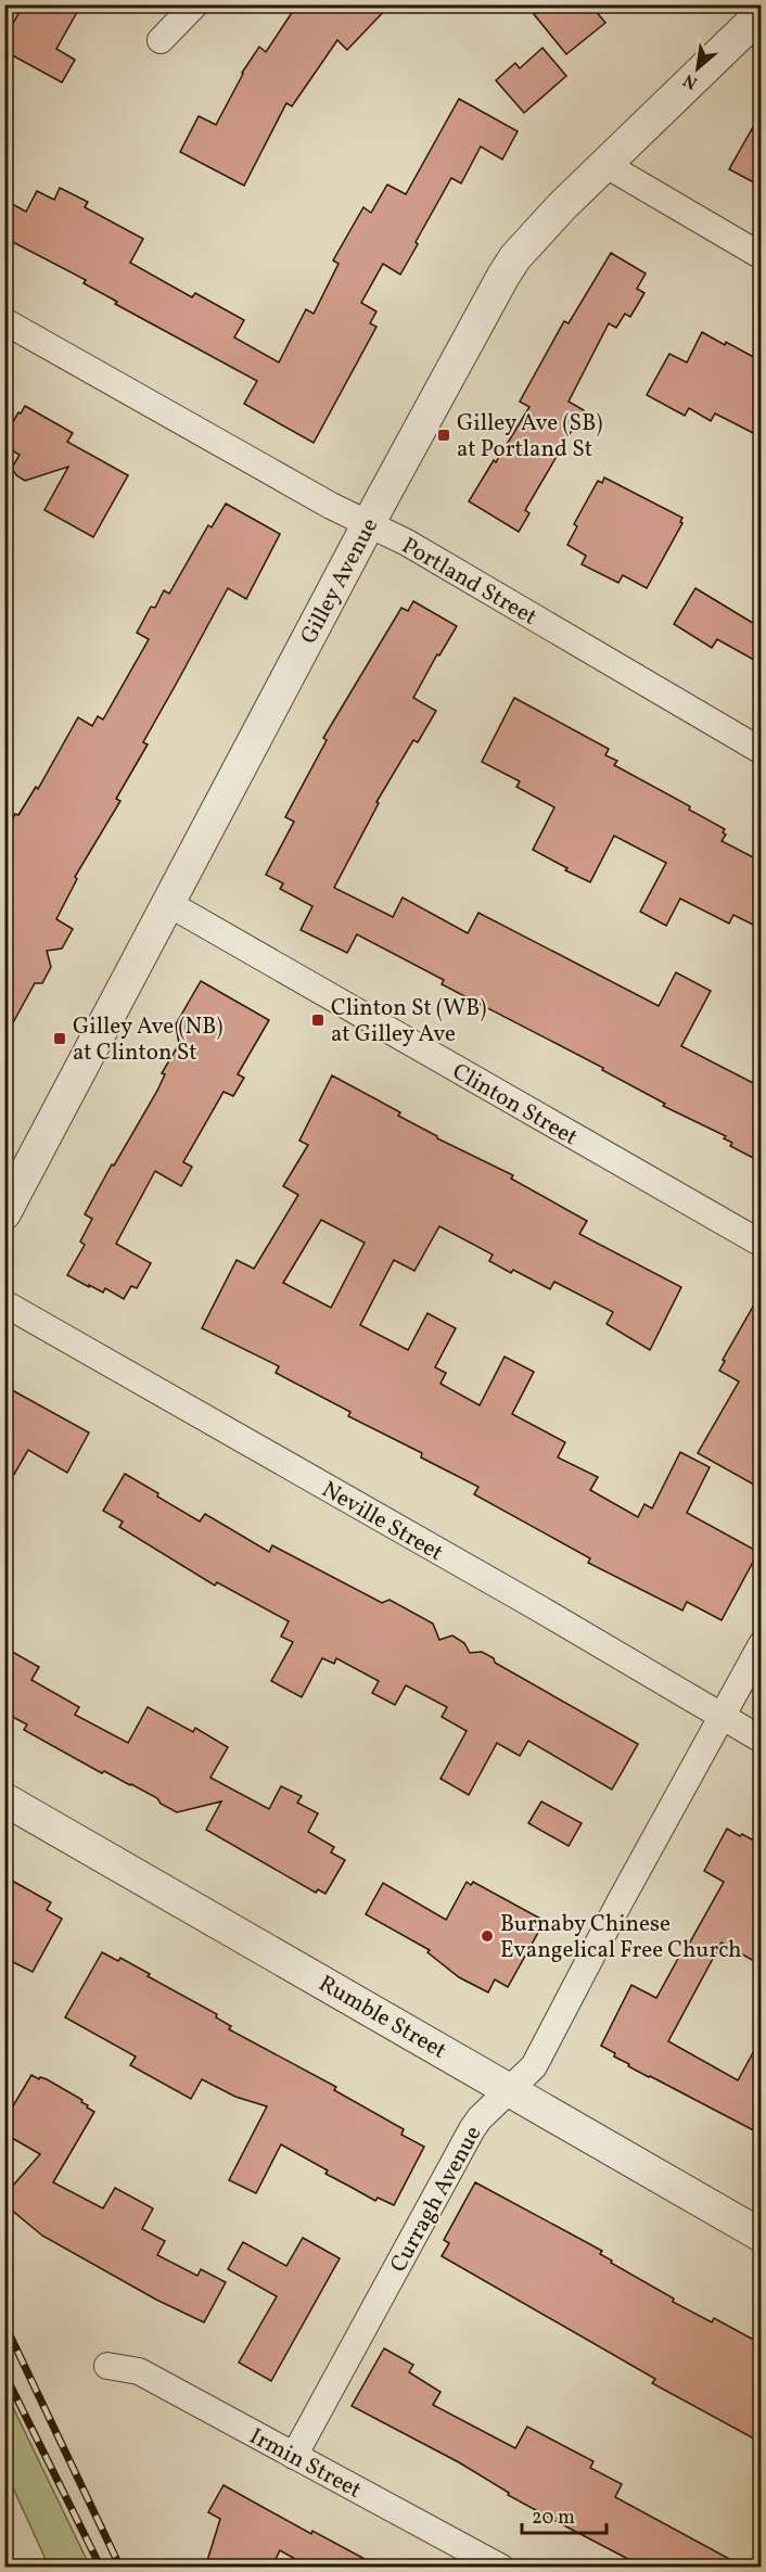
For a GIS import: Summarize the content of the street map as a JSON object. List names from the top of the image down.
{
  "streets": {
    "street": [
      "Gilley Avenue",
      "Portland Street",
      "Clinton Street",
      "Neville Street",
      "Rumble Street",
      "Curragh Avenue",
      "Irmin Street"
    ]
  },
  "crossings": [
    ["Gilley Avenue", "Portland Street"],
    ["Gilley Avenue", "Clinton Street"],
    ["Neville Street", "Curragh Avenue"],
    ["Rumble Street", "Curragh Avenue"],
    ["Curragh Avenue", "Irmin Street"]
  ],
  "places": {
    "transit": ["Gilley Ave (SB) at Portland St", "Clinton St (WB) at Gilley Ave", "Gilley Ave (NB) at Clinton St"],
    "other": ["Burnaby Chinese Evangelical Free Church"]
  },
  "scale_bar": "20 m",
  "north": "bottom left"
}
